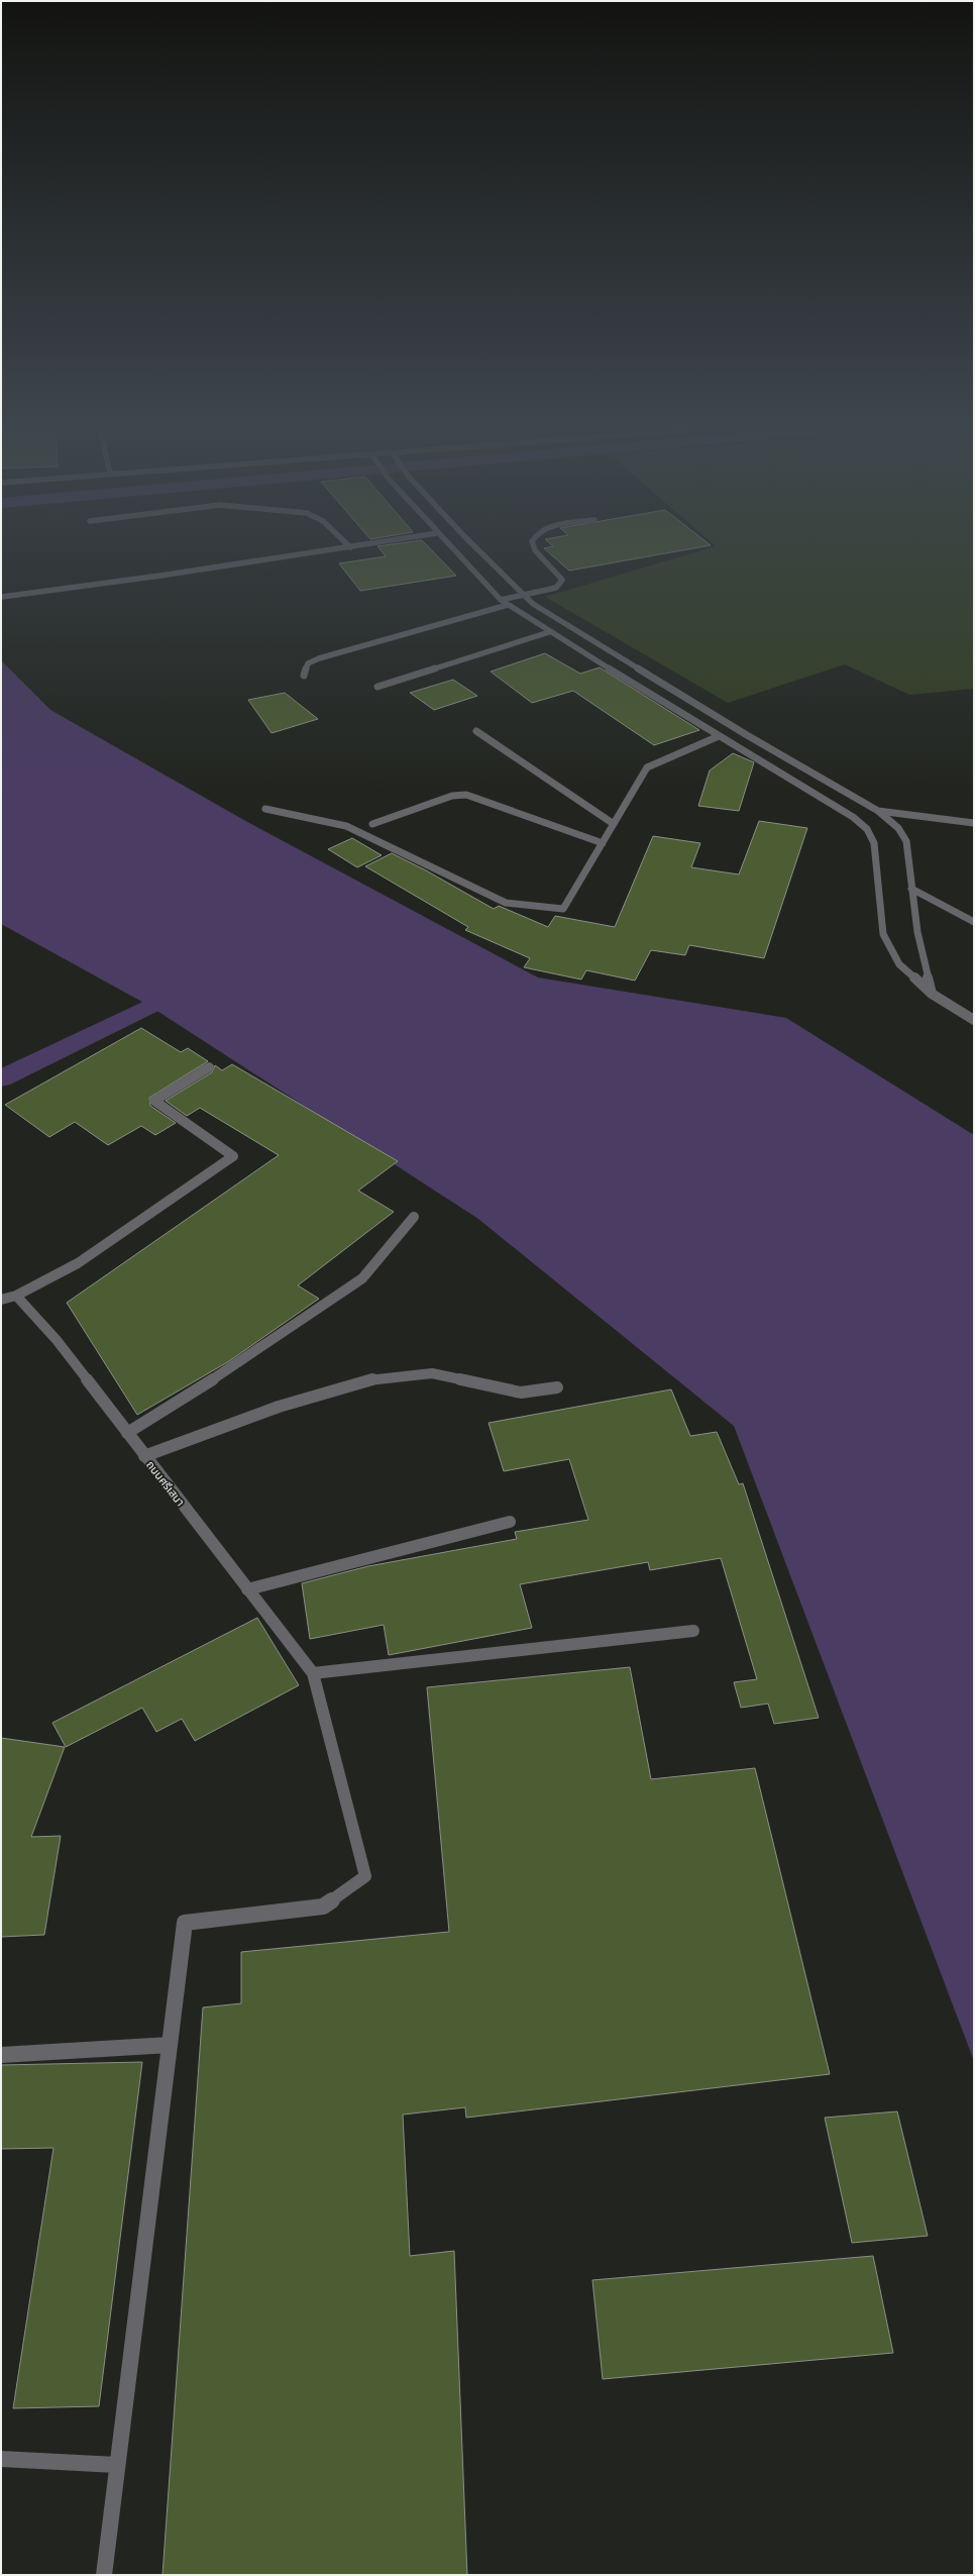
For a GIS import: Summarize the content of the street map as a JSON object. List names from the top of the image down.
{
  "streets": {
    "street": ["ถนนศรีเสนา"]
  }
}
